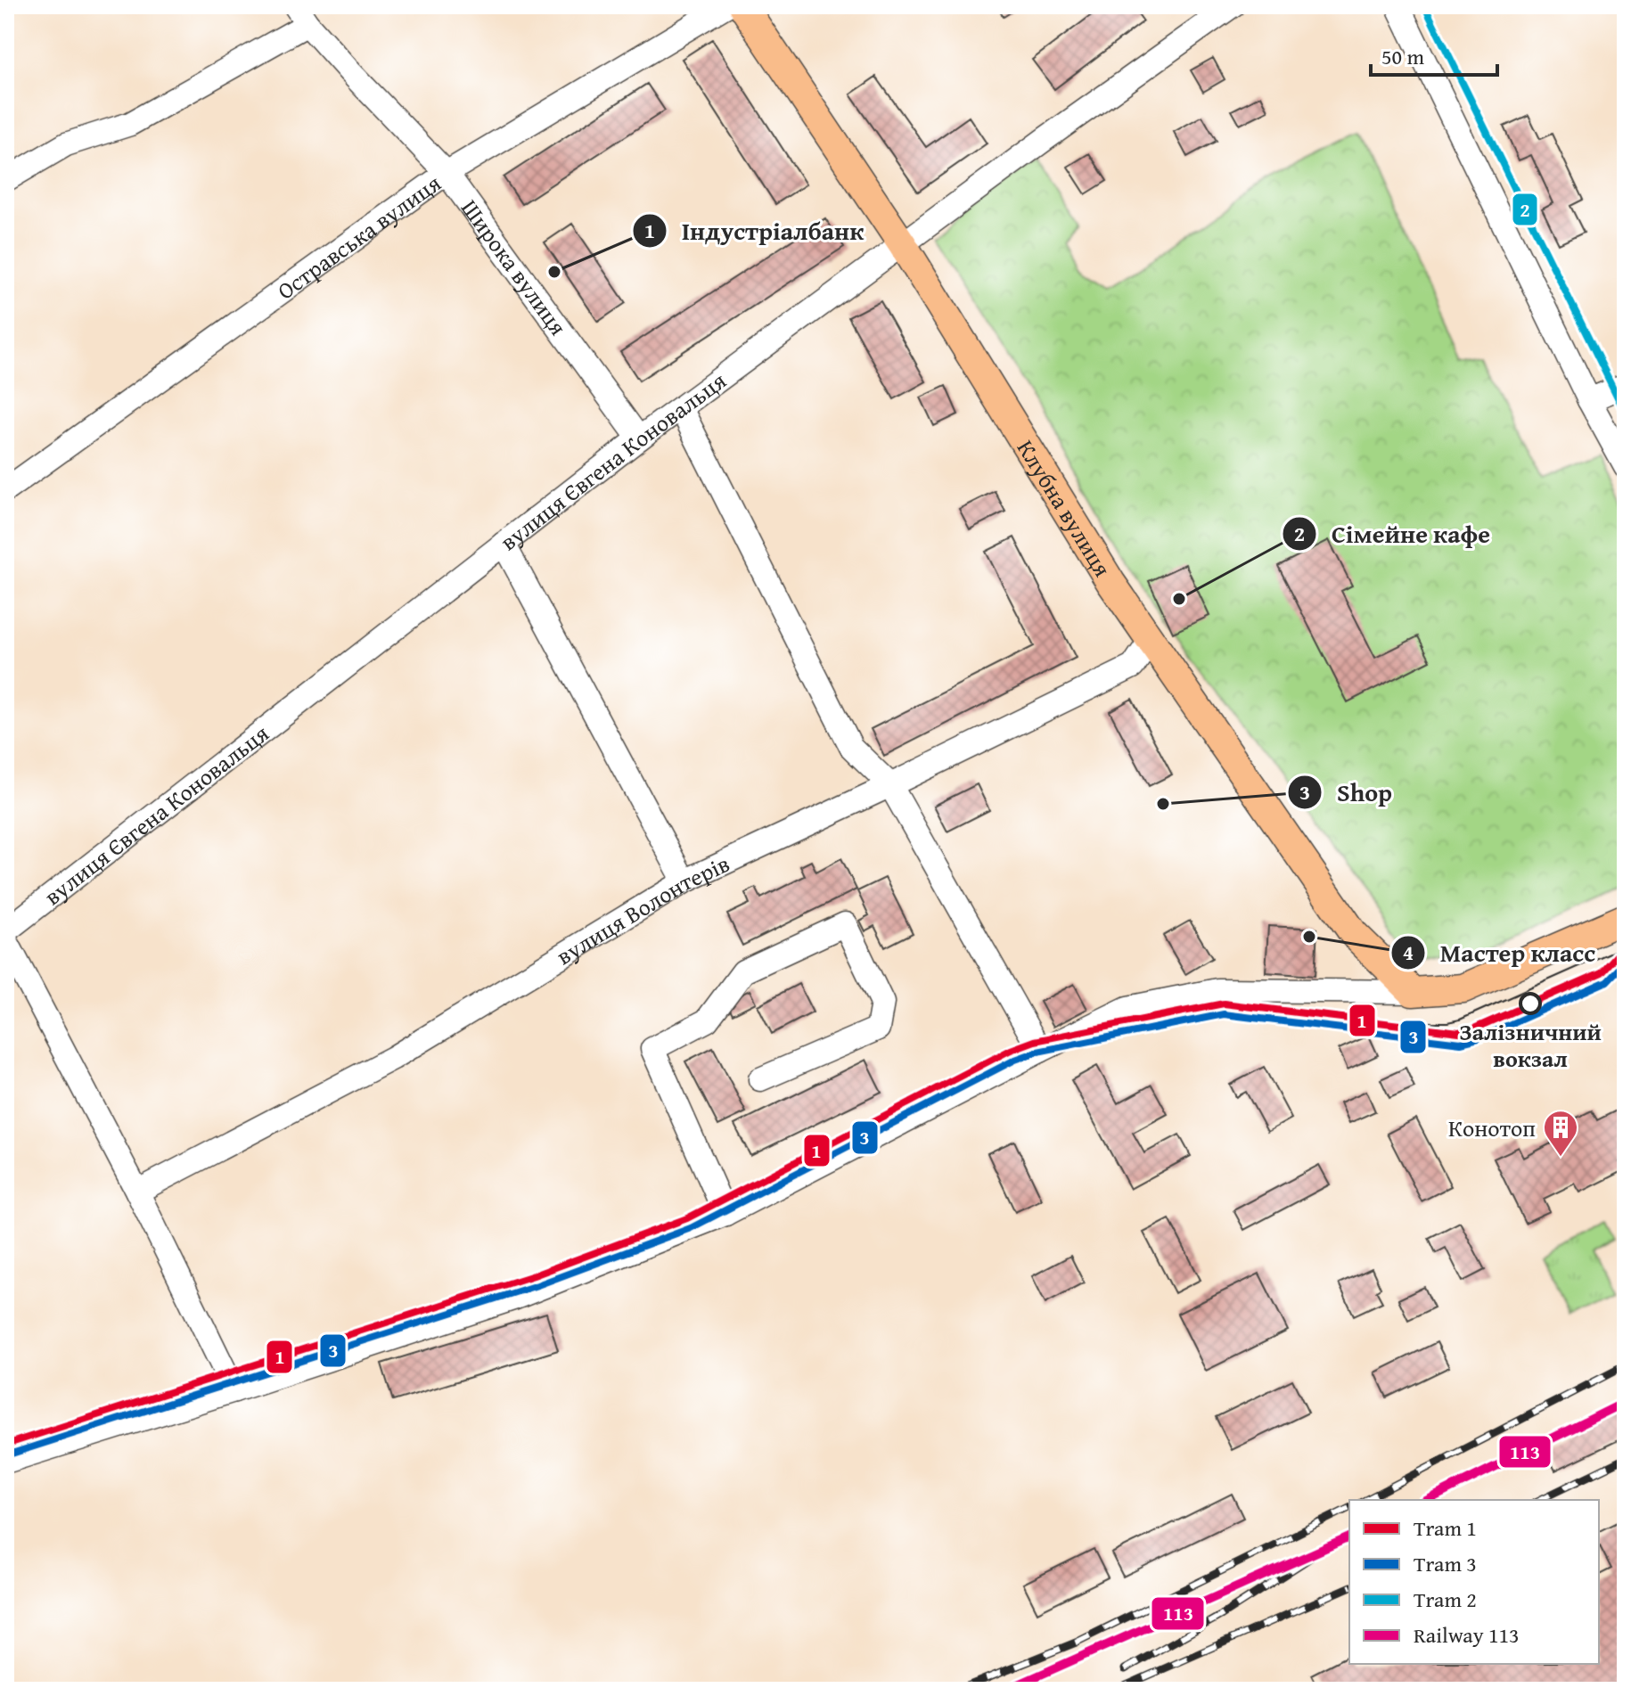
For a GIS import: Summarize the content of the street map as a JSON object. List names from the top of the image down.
{
  "streets": {
    "main road": ["Клубна вулиця"],
    "street": [
      "Остравська вулиця",
      "Широка вулиця",
      "вулиця Євгена Коновальця",
      "вулиця Волонтерів"
    ]
  },
  "crossings": [
    ["Остравська вулиця", "Широка вулиця"],
    ["Широка вулиця", "вулиця Євгена Коновальця"],
    ["вулиця Євгена Коновальця", "Клубна вулиця"],
    ["Клубна вулиця", "вулиця Волонтерів"]
  ],
  "places": {
    "other": [
      "Індустріалбанк",
      "Сімейне кафе",
      "Shop",
      "Мастер класс",
      "Залізничний вокзал"
    ],
    "building": ["Конотоп"]
  },
  "lines": [
    "tram line 2",
    "tram line 1",
    "tram line 3",
    "rail line 113"
  ],
  "legend": [
    "Tram 1",
    "Tram 3",
    "Tram 2",
    "Railway 113"
  ],
  "scale_bar": "50 m"
}
